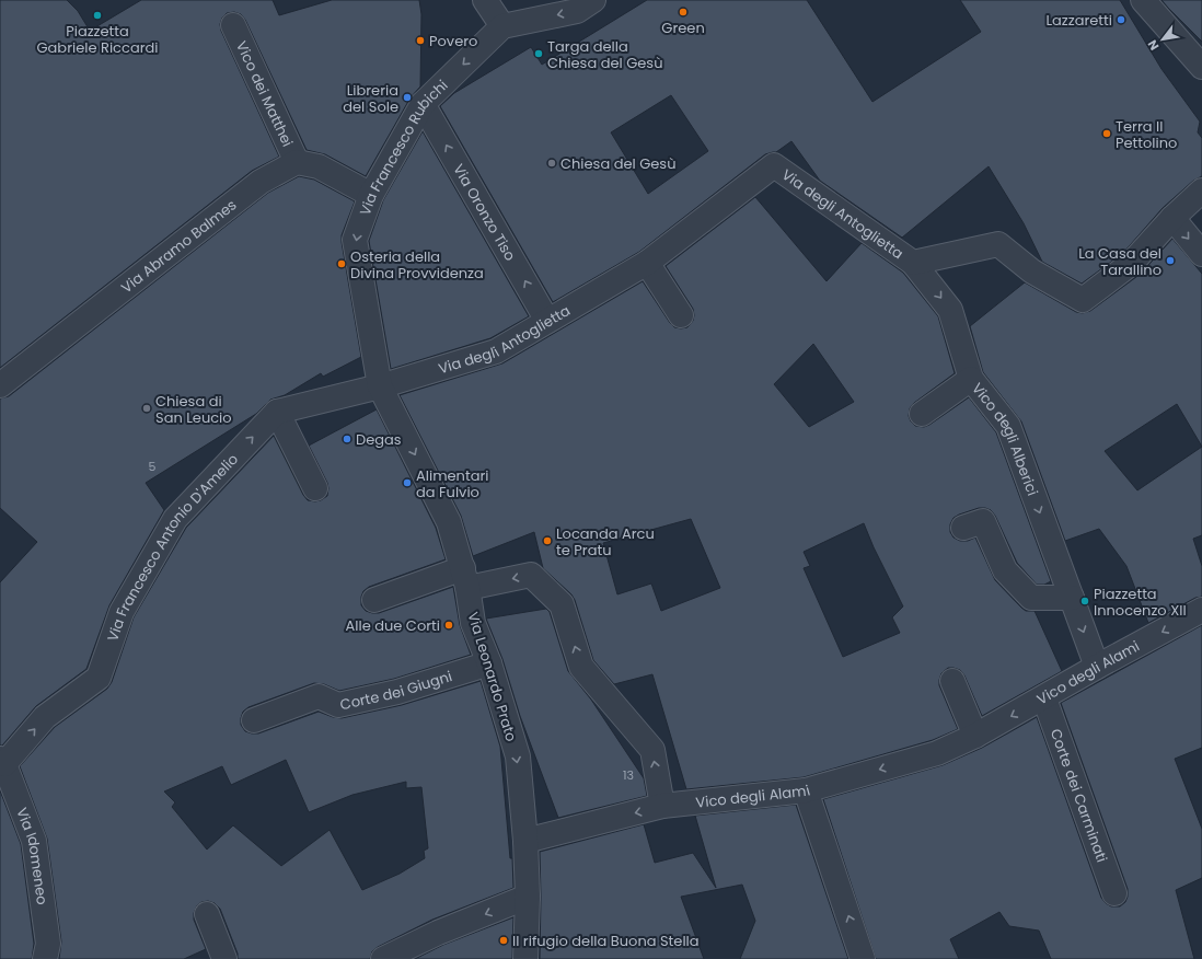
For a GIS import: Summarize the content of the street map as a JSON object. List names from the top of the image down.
{
  "streets": {
    "street": [
      "Vico dei Matthei",
      "Via Francesco Rubichi",
      "Via Oronzo Tiso",
      "Via degli Antoglietta",
      "Via Abramo Balmes",
      "Vico degli Alberici",
      "Via Francesco Antonio D'Amelio",
      "Vico degli Alami",
      "Via Leonardo Prato",
      "Corte dei Giugni",
      "Corte dei Carminati",
      "Via Idomeneo"
    ]
  },
  "crossings": [
    ["Vico dei Matthei", "Via Abramo Balmes"],
    ["Via Francesco Rubichi", "Via Oronzo Tiso"],
    ["Via Francesco Rubichi", "Via degli Antoglietta"],
    ["Via Francesco Rubichi", "Via Leonardo Prato"],
    ["Via Oronzo Tiso", "Via degli Antoglietta"],
    ["Via degli Antoglietta", "Vico degli Alberici"],
    ["Via degli Antoglietta", "Via Leonardo Prato"],
    ["Via Francesco Antonio D'Amelio", "Via Idomeneo"],
    ["Vico degli Alami", "Via Leonardo Prato"],
    ["Vico degli Alami", "Corte dei Carminati"],
    ["Via Leonardo Prato", "Corte dei Giugni"]
  ],
  "one_way": [
    "Via Francesco Rubichi",
    "Via Oronzo Tiso",
    "Vico degli Alberici",
    "Via Francesco Antonio D'Amelio",
    "Vico degli Alami",
    "Via Leonardo Prato"
  ],
  "places": [
    "Green",
    "Piazzetta Gabriele Riccardi",
    "Lazzaretti",
    "Povero",
    "Targa della Chiesa del Gesù",
    "Libreria del Sole",
    "Terra Il Pettolino",
    "Chiesa del Gesù",
    "La Casa del Tarallino",
    "Osteria della Divina Provvidenza",
    "Chiesa di San Leucio",
    "Degas",
    "Alimentari da Fulvio",
    "Locanda Arcu te Pratu",
    "Piazzetta Innocenzo XII",
    "Alle due Corti",
    "Il rifugio della Buona Stella"
  ],
  "house_numbers": ["5", "13"],
  "north": "bottom left"
}
